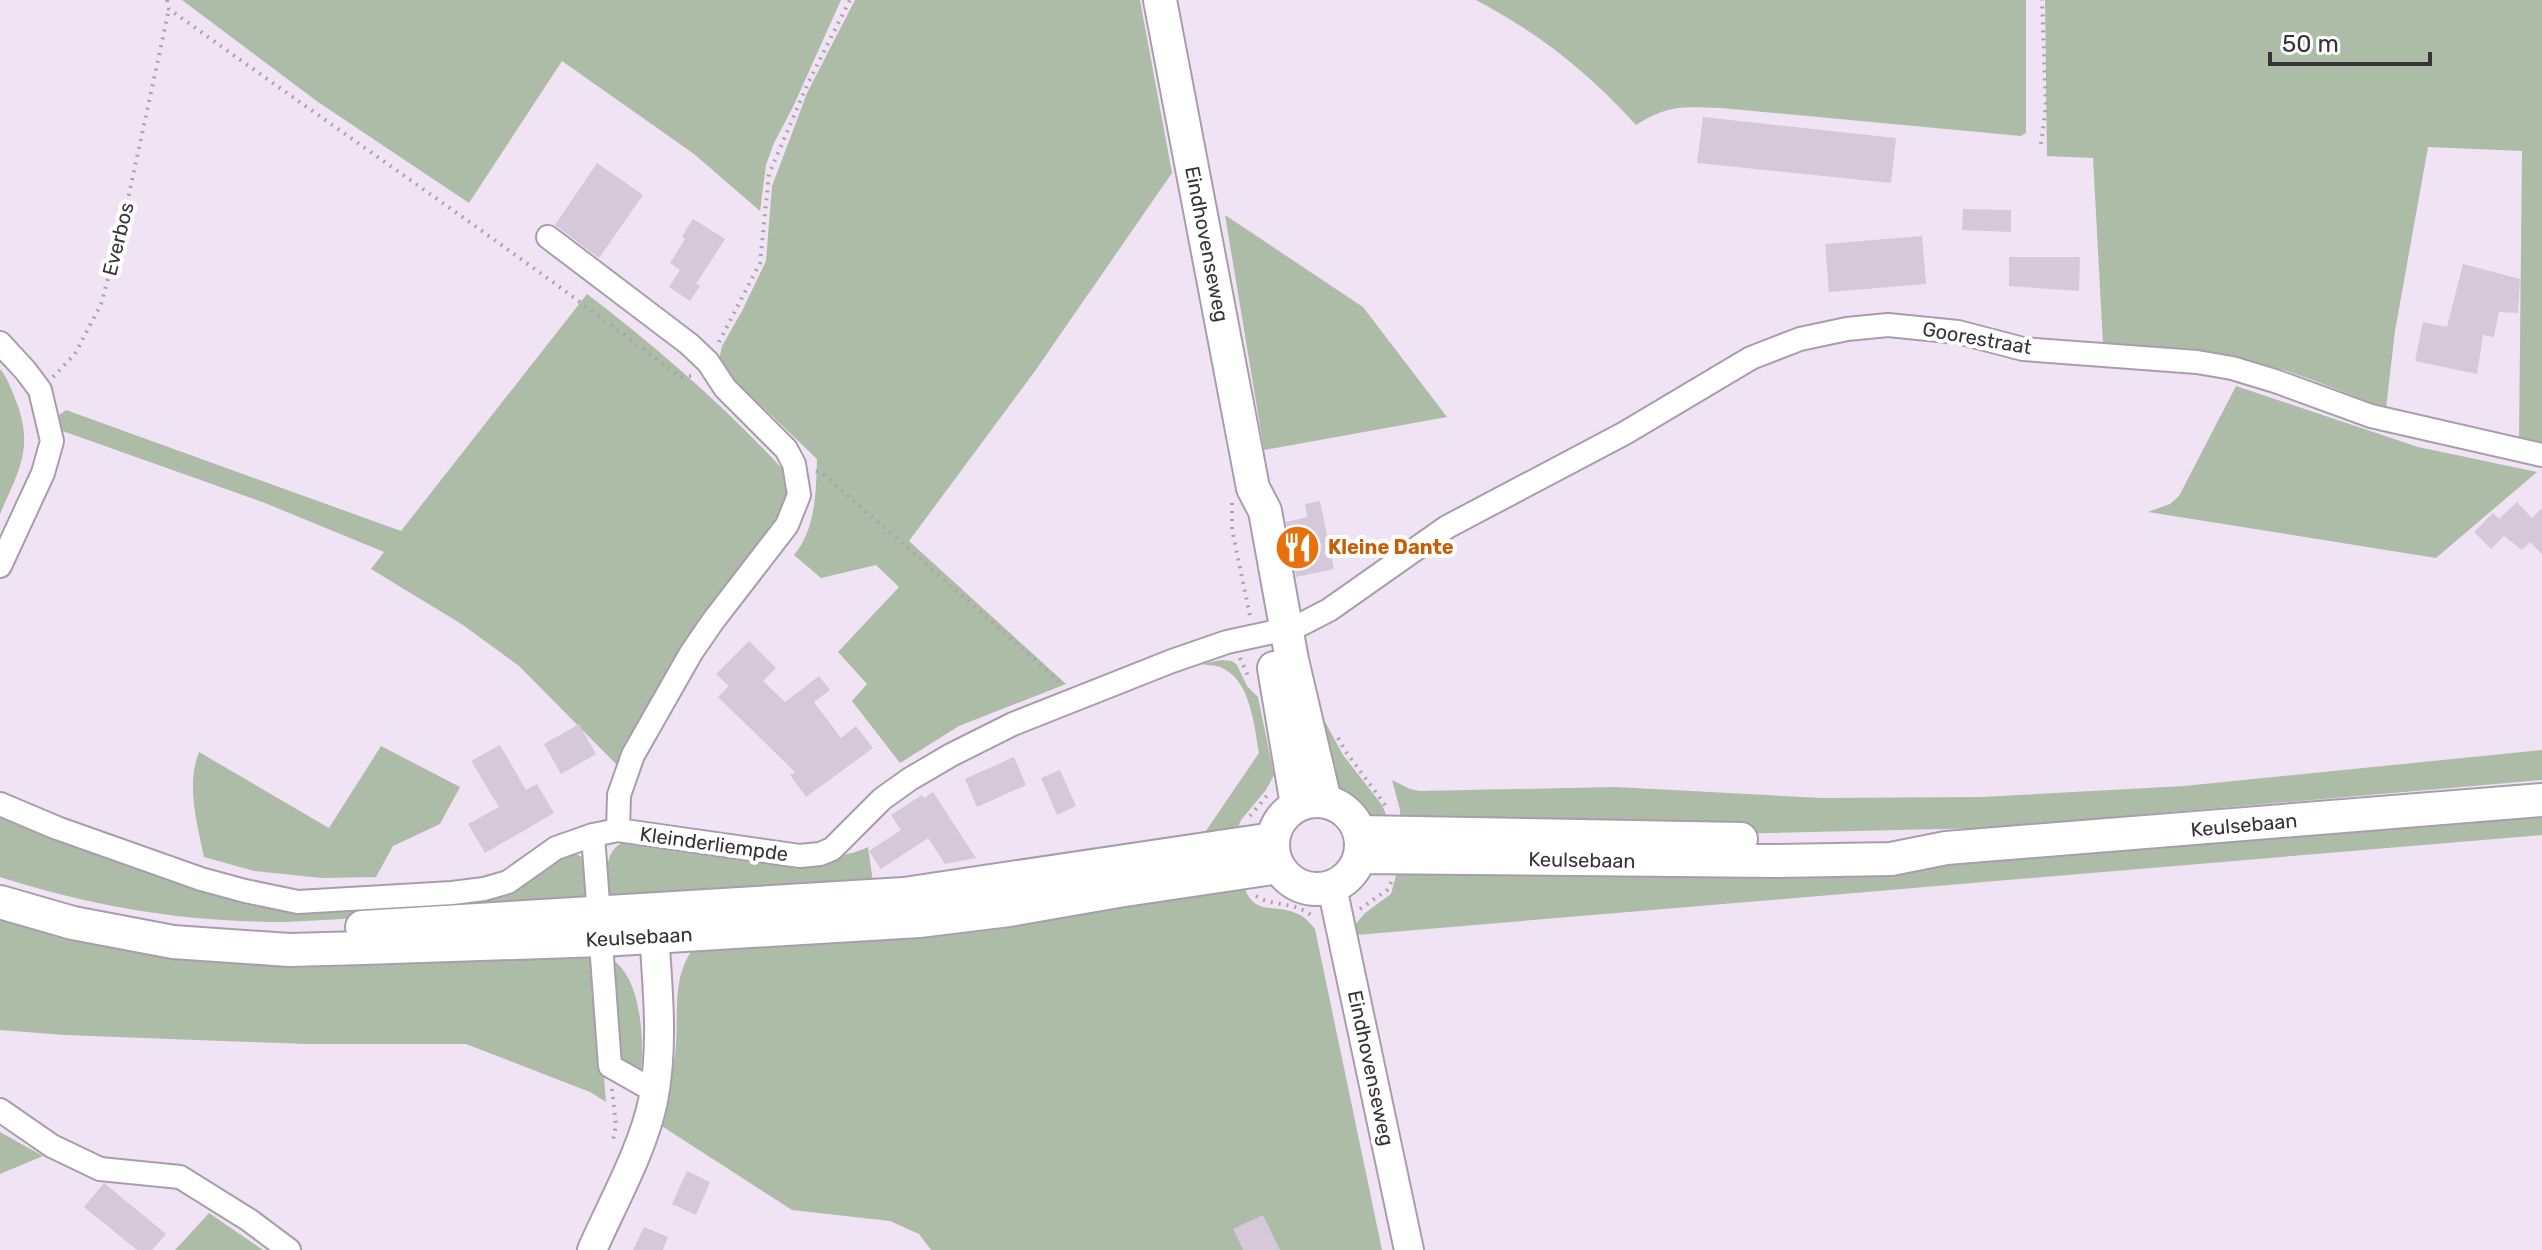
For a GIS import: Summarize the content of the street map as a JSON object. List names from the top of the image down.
{
  "streets": {
    "main road": ["Eindhovenseweg", "Keulsebaan"],
    "street": ["Goorestraat", "Kleinderliempde"],
    "path": ["Everbos"]
  },
  "crossings": [
    ["Eindhovenseweg", "Goorestraat"],
    ["Eindhovenseweg", "Keulsebaan"],
    ["Eindhovenseweg", "Kleinderliempde"],
    ["Goorestraat", "Kleinderliempde"]
  ],
  "places": {
    "restaurant": ["Kleine Dante"]
  },
  "scale_bar": "50 m"
}
